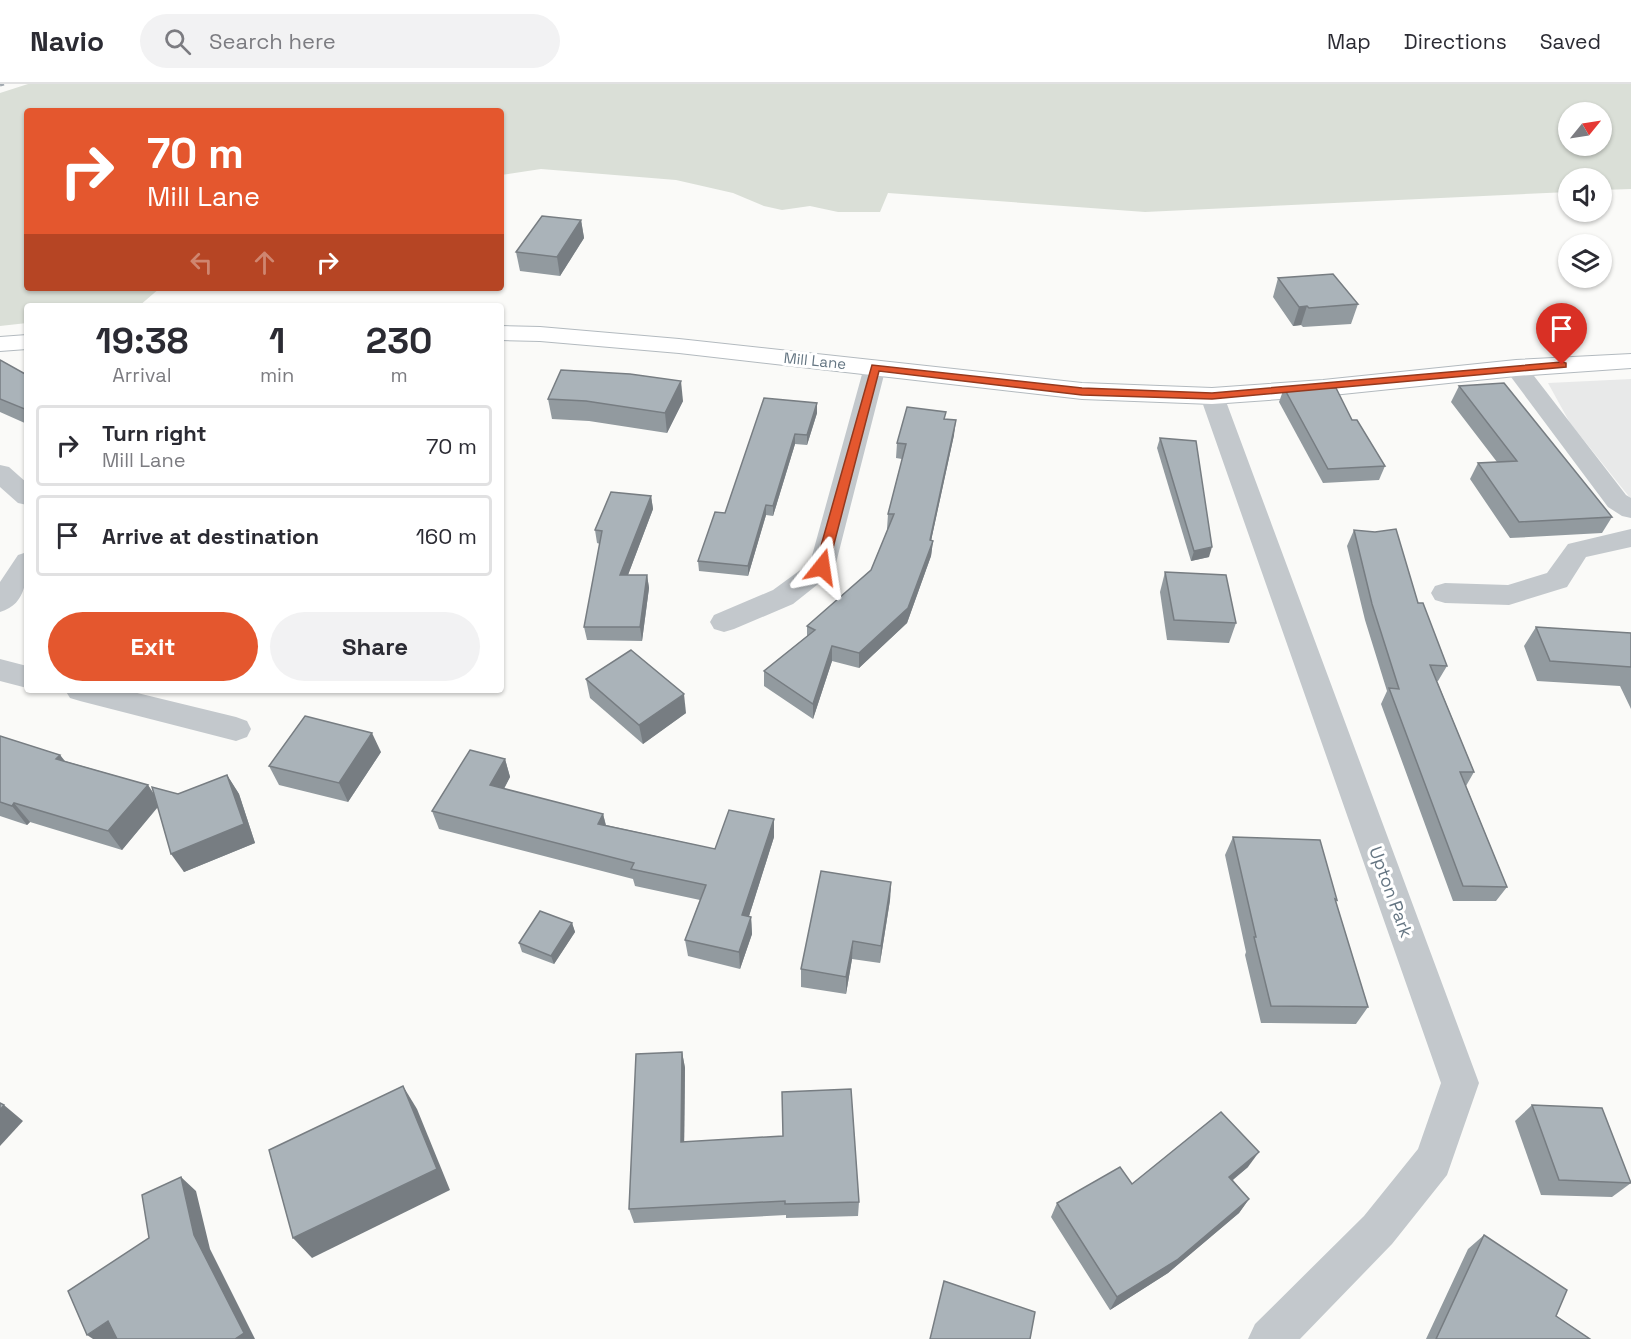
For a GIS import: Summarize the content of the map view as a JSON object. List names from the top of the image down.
{
  "streets": {
    "street": ["Mill Lane", "Upton Park"]
  },
  "crossings": [
    ["Mill Lane", "Upton Park"]
  ],
  "north": "top right",
  "page": {
    "header": "Navio",
    "search": "Search here",
    "nav": ["Map", "Directions", "Saved"],
    "turn": ["70 m", "Mill Lane"],
    "eta": [
      "19:38",
      "Arrival",
      "1",
      "min",
      "230",
      "m"
    ],
    "list": [
      {
        "name": "Turn right",
        "note": "Mill Lane",
        "value": "70 m"
      },
      {
        "name": "Arrive at destination",
        "value": "160 m"
      }
    ],
    "buttons": ["Exit", "Share"]
  }
}
